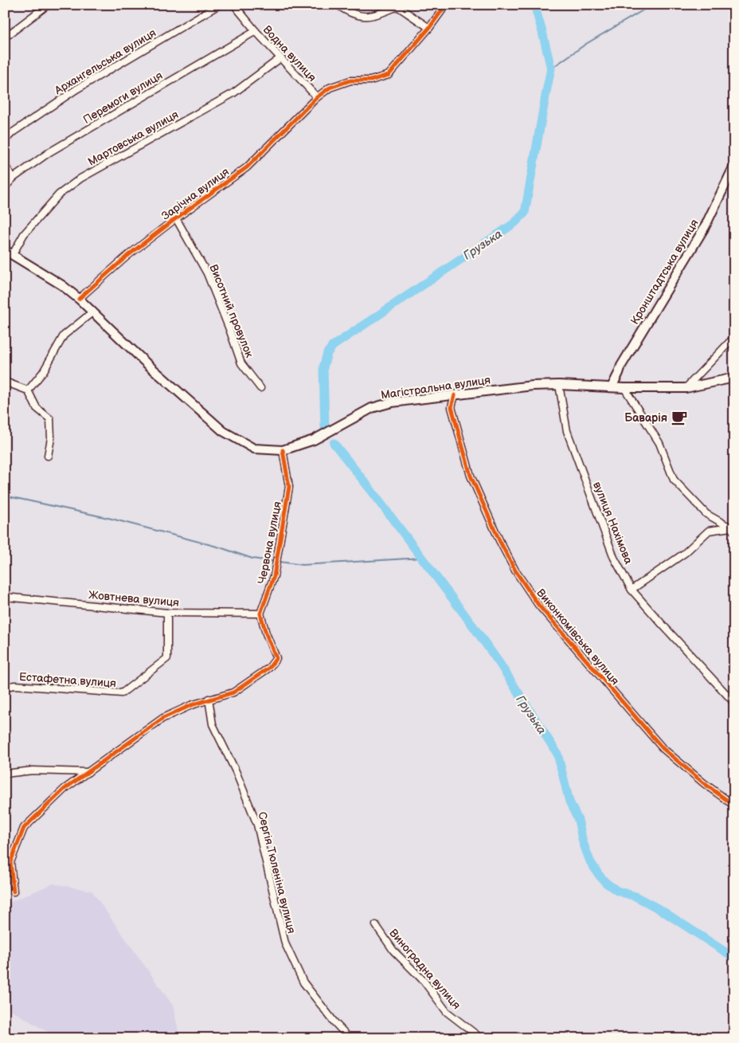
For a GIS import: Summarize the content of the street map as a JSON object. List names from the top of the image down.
{
  "streets": {
    "main road": ["Кронштадтська вулиця", "Магістральна вулиця"],
    "street": [
      "Водна вулиця",
      "Архангельська вулиця",
      "Перемоги вулиця",
      "Мартовська вулиця",
      "Зарічна вулиця",
      "Висотний провулок",
      "вулиця Нахімова",
      "Червона вулиця",
      "Жовтнева вулиця",
      "Виконкомівська вулиця",
      "Естафетна вулиця",
      "Сергія Тюленіна вулиця",
      "Виноградна вулиця"
    ]
  },
  "crossings": [
    ["Водна вулиця", "Перемоги вулиця"],
    ["Водна вулиця", "Мартовська вулиця"],
    ["Водна вулиця", "Зарічна вулиця"],
    ["Мартовська вулиця", "Магістральна вулиця"],
    ["Зарічна вулиця", "Висотний провулок"],
    ["Зарічна вулиця", "Магістральна вулиця"],
    ["Кронштадтська вулиця", "Магістральна вулиця"],
    ["Магістральна вулиця", "вулиця Нахімова"],
    ["Магістральна вулиця", "Червона вулиця"],
    ["Магістральна вулиця", "Виконкомівська вулиця"],
    ["Червона вулиця", "Жовтнева вулиця"],
    ["Жовтнева вулиця", "Естафетна вулиця"]
  ],
  "water": ["Грузька"],
  "places": {
    "cafe": ["Баварія"]
  }
}
